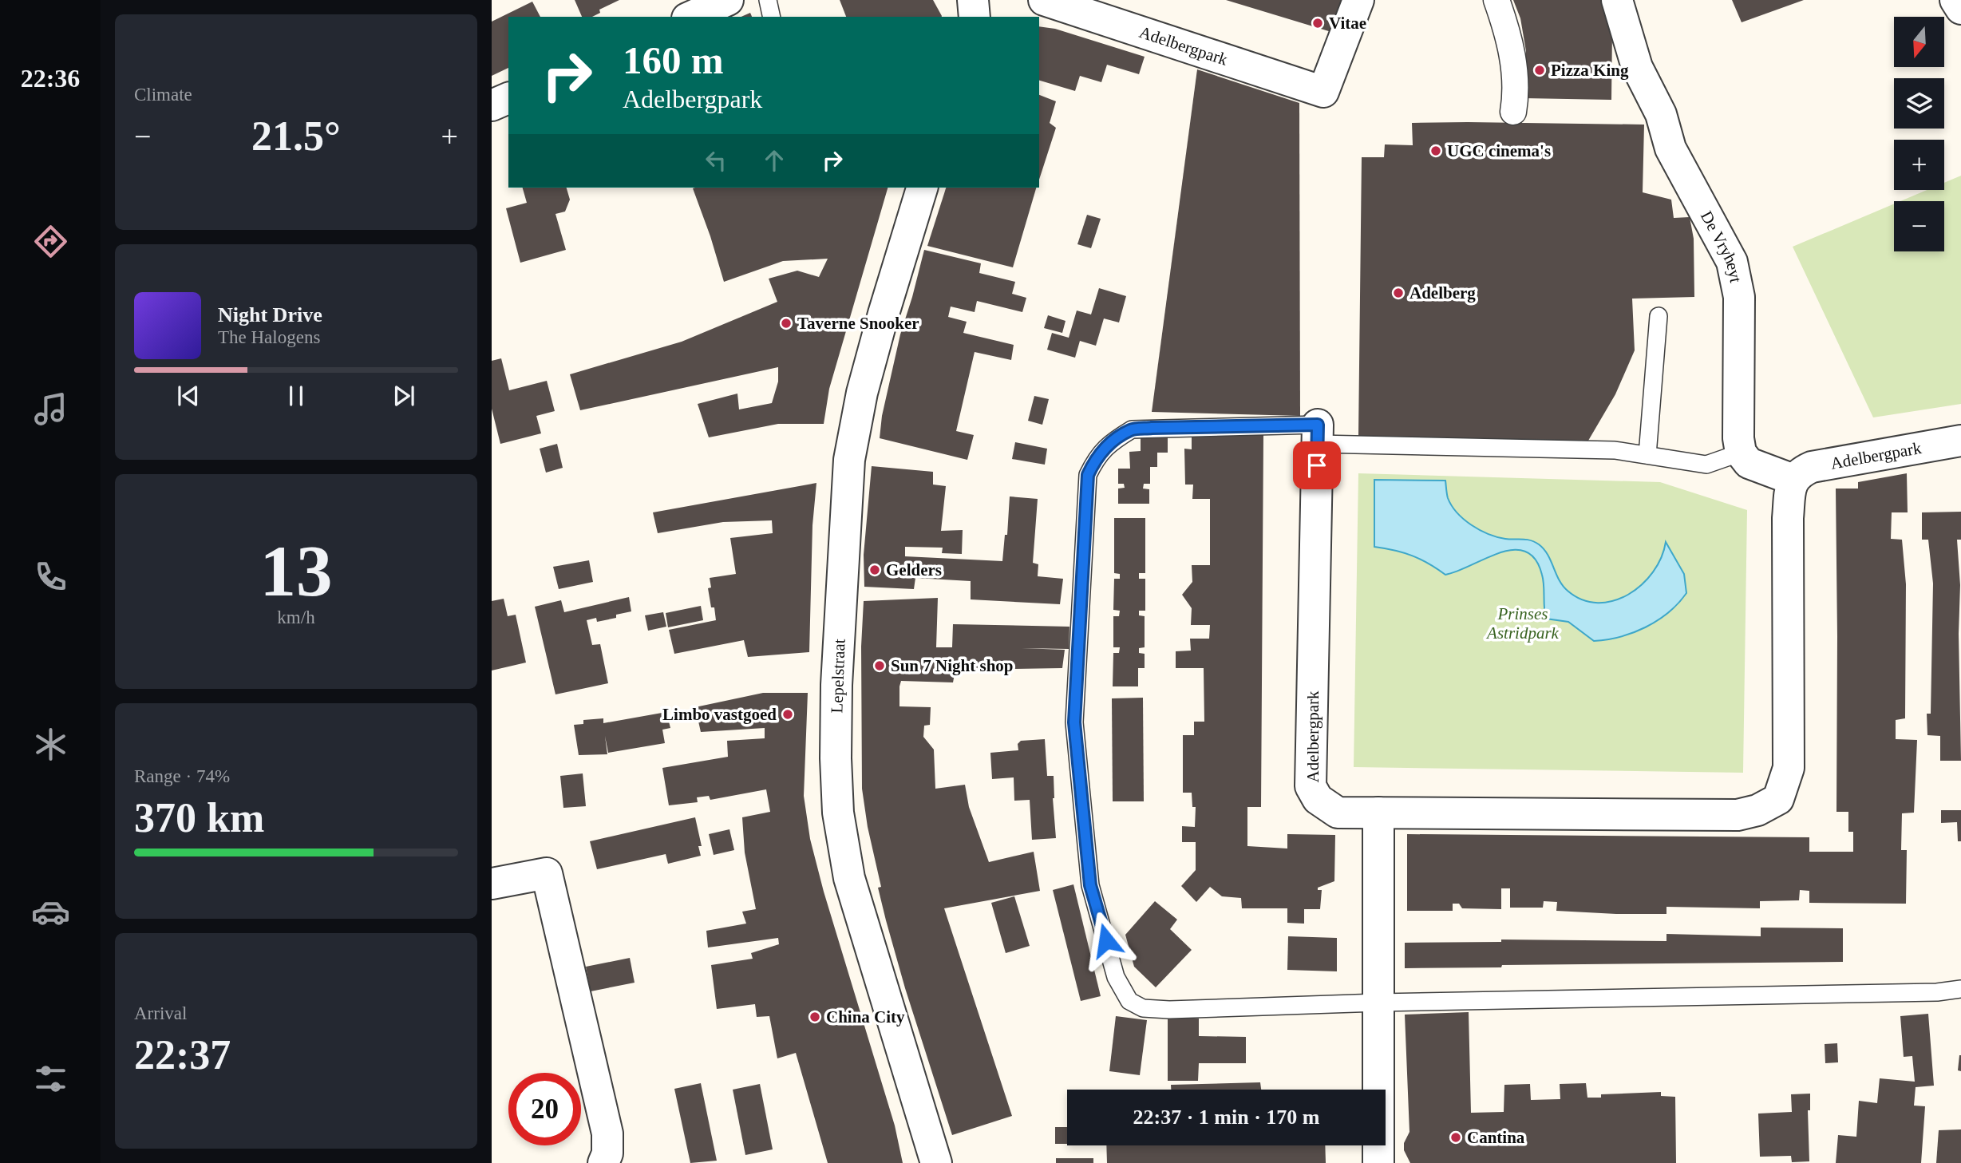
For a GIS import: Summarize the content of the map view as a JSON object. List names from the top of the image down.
{
  "streets": {
    "street": ["Adelbergpark", "De Vryheyt", "Lepelstraat"]
  },
  "parks": ["Prinses Astridpark"],
  "places": [
    "Vitae",
    "Pizza King",
    "UGC cinema's",
    "Adelberg",
    "Taverne Snooker",
    "Gelders",
    "Sun 7 Night shop",
    "Limbo vastgoed",
    "China City",
    "Cantina"
  ],
  "north": "bottom",
  "page": {
    "tabs": "22:36",
    "tile": [
      "Climate",
      ["13", "km/h"],
      ["Range · 74%", "370 km"],
      ["Arrival", "22:37"]
    ],
    "map_buttons": ["+", "−"],
    "turn": ["160 m", "Adelbergpark"],
    "heat": ["−", "21.5°", "+"],
    "song": ["Night Drive", "The Halogens"],
    "limit": "20",
    "trip": "22:37 · 1 min · 170 m"
  }
}
